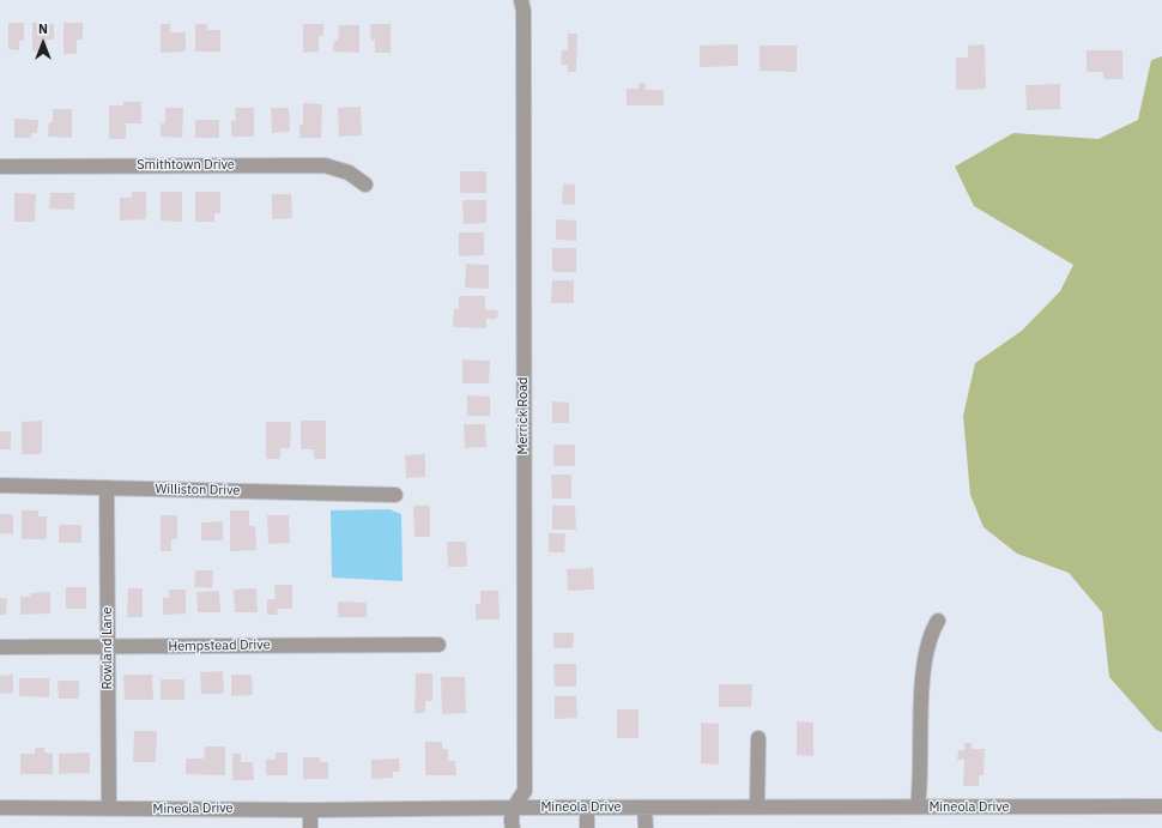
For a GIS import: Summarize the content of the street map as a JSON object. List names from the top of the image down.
{
  "streets": {
    "street": [
      "Smithtown Drive",
      "Merrick Road",
      "Williston Drive",
      "Hempstead Drive",
      "Rowland Lane",
      "Mineola Drive"
    ]
  },
  "crossings": [
    ["Merrick Road", "Mineola Drive"],
    ["Williston Drive", "Rowland Lane"],
    ["Hempstead Drive", "Rowland Lane"],
    ["Rowland Lane", "Mineola Drive"]
  ],
  "north": "top"
}
